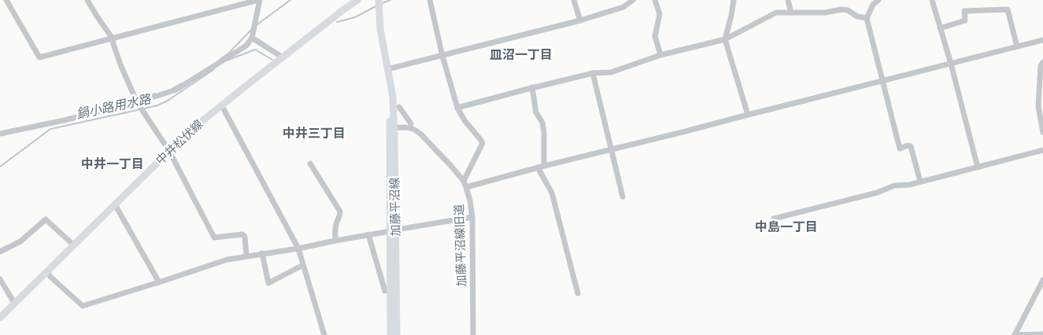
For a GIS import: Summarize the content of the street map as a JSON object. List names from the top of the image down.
{
  "streets": {
    "main road": ["中井松伏線", "加藤平沼線"],
    "street": ["加藤平沼線旧道"]
  },
  "districts": [
    "皿沼一丁目",
    "中井三丁目",
    "中井一丁目",
    "中島一丁目"
  ],
  "water": ["鍋小路用水路"]
}
